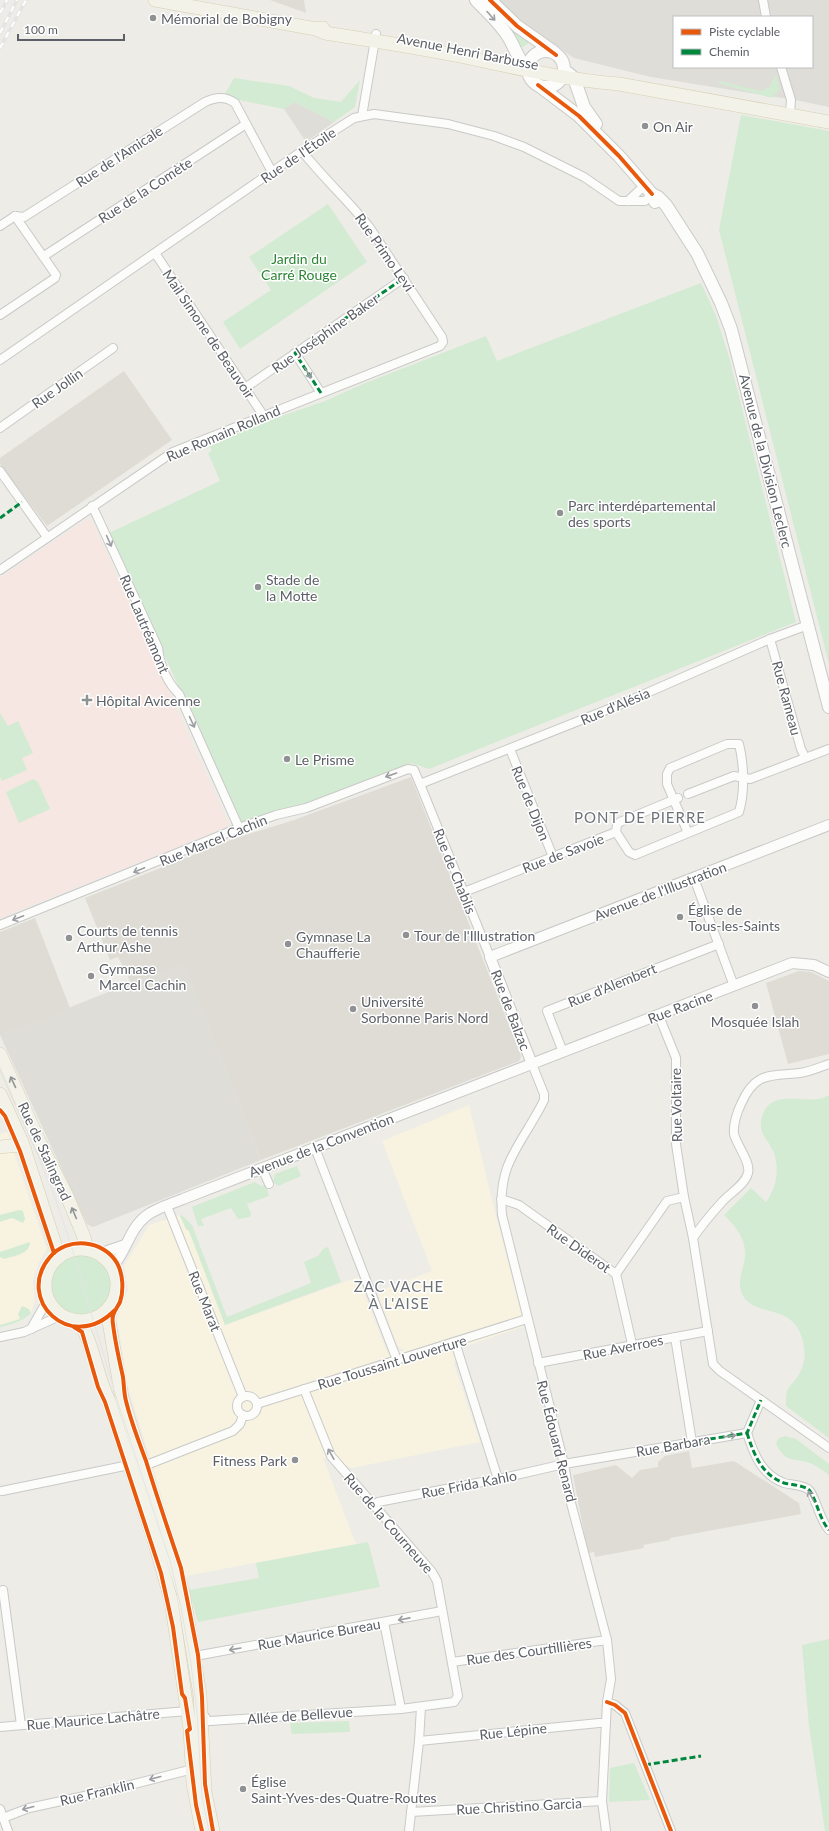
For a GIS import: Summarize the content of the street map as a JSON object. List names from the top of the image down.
{
  "streets": {
    "main road": ["Avenue Henri Barbusse", "Avenue de la Division Leclerc", "Rue de Stalingrad"],
    "street": [
      "Rue de l'Étoile",
      "Rue de l'Amicale",
      "Rue de la Comète",
      "Rue Primo Levi",
      "Rue Joséphine Baker",
      "Mail Simone de Beauvoir",
      "Rue Jollin",
      "Rue Romain Rolland",
      "Rue Lautréamont",
      "Rue Rameau",
      "Rue d'Alésia",
      "Rue de Dijon",
      "Rue Marcel Cachin",
      "Rue de Savoie",
      "Rue de Chablis",
      "Avenue de l'Illustration",
      "Rue d'Alembert",
      "Rue Racine",
      "Rue de Balzac",
      "Rue Voltaire",
      "Avenue de la Convention",
      "Rue Diderot",
      "Rue Marat",
      "Rue Averroes",
      "Rue Toussaint Louverture",
      "Rue Édouard Renard",
      "Rue Barbara",
      "Rue Frida Kahlo",
      "Rue de la Courneuve",
      "Rue Maurice Bureau",
      "Rue des Courtillières",
      "Allée de Bellevue",
      "Rue Maurice Lachâtre",
      "Rue Lépine",
      "Rue Franklin",
      "Rue Christino Garcia"
    ]
  },
  "crossings": [
    ["Avenue Henri Barbusse", "Avenue de la Division Leclerc"],
    ["Rue de l'Étoile", "Rue Primo Levi"],
    ["Rue de l'Étoile", "Mail Simone de Beauvoir"],
    ["Rue de l'Étoile", "Avenue de la Division Leclerc"],
    ["Rue de l'Amicale", "Rue de la Comète"],
    ["Rue Primo Levi", "Rue Joséphine Baker"],
    ["Rue Primo Levi", "Rue Romain Rolland"],
    ["Rue Joséphine Baker", "Mail Simone de Beauvoir"],
    ["Mail Simone de Beauvoir", "Rue Romain Rolland"],
    ["Rue Romain Rolland", "Rue Lautréamont"],
    ["Avenue de la Division Leclerc", "Rue d'Alésia"],
    ["Rue Lautréamont", "Rue Marcel Cachin"],
    ["Rue Rameau", "Rue d'Alésia"],
    ["Rue d'Alésia", "Rue de Dijon"],
    ["Rue d'Alésia", "Rue Marcel Cachin"],
    ["Rue d'Alésia", "Rue de Chablis"],
    ["Rue de Dijon", "Rue de Savoie"],
    ["Rue Marcel Cachin", "Rue de Chablis"],
    ["Rue de Savoie", "Rue de Chablis"],
    ["Rue de Chablis", "Avenue de l'Illustration"],
    ["Rue de Chablis", "Rue de Balzac"],
    ["Avenue de l'Illustration", "Rue de Balzac"],
    ["Rue d'Alembert", "Rue Racine"],
    ["Rue Racine", "Rue de Balzac"],
    ["Rue Racine", "Rue Voltaire"],
    ["Rue Racine", "Avenue de la Convention"],
    ["Rue Racine", "Rue Édouard Renard"],
    ["Rue de Balzac", "Avenue de la Convention"],
    ["Rue de Balzac", "Rue Édouard Renard"],
    ["Rue Voltaire", "Rue Averroes"],
    ["Avenue de la Convention", "Rue de Stalingrad"],
    ["Avenue de la Convention", "Rue Marat"],
    ["Avenue de la Convention", "Rue Édouard Renard"],
    ["Rue Diderot", "Rue Averroes"],
    ["Rue Diderot", "Rue Édouard Renard"],
    ["Rue Marat", "Rue Toussaint Louverture"],
    ["Rue Averroes", "Rue Édouard Renard"],
    ["Rue Toussaint Louverture", "Rue Édouard Renard"],
    ["Rue Toussaint Louverture", "Rue de la Courneuve"],
    ["Rue Édouard Renard", "Rue Barbara"],
    ["Rue Édouard Renard", "Rue Frida Kahlo"],
    ["Rue Édouard Renard", "Rue des Courtillières"],
    ["Rue Édouard Renard", "Rue Lépine"],
    ["Rue Édouard Renard", "Rue Christino Garcia"],
    ["Rue Barbara", "Rue Frida Kahlo"],
    ["Rue Frida Kahlo", "Rue de la Courneuve"],
    ["Rue de la Courneuve", "Rue Maurice Bureau"],
    ["Rue de la Courneuve", "Rue des Courtillières"],
    ["Rue de la Courneuve", "Allée de Bellevue"]
  ],
  "one_way": [
    "Rue Lautréamont",
    "Rue Marcel Cachin",
    "Rue Maurice Bureau",
    "Rue Franklin"
  ],
  "districts": ["PONT DE PIERRE", "ZAC VACHE À L'AISE"],
  "parks": ["Jardin du Carré Rouge"],
  "places": {
    "other": [
      "Mémorial de Bobigny",
      "On Air",
      "Parc interdépartemental des sports",
      "Stade de la Motte",
      "Le Prisme",
      "Église de Tous-les-Saints",
      "Tour de l'Illustration",
      "Courts de tennis Arthur Ashe",
      "Gymnase La Chaufferie",
      "Gymnase Marcel Cachin",
      "Mosquée Islah",
      "Université Sorbonne Paris Nord",
      "Fitness Park",
      "Église Saint-Yves-des-Quatre-Routes"
    ],
    "health": ["Hôpital Avicenne"]
  },
  "legend": ["Piste cyclable", "Chemin"],
  "scale_bar": "100 m"
}
